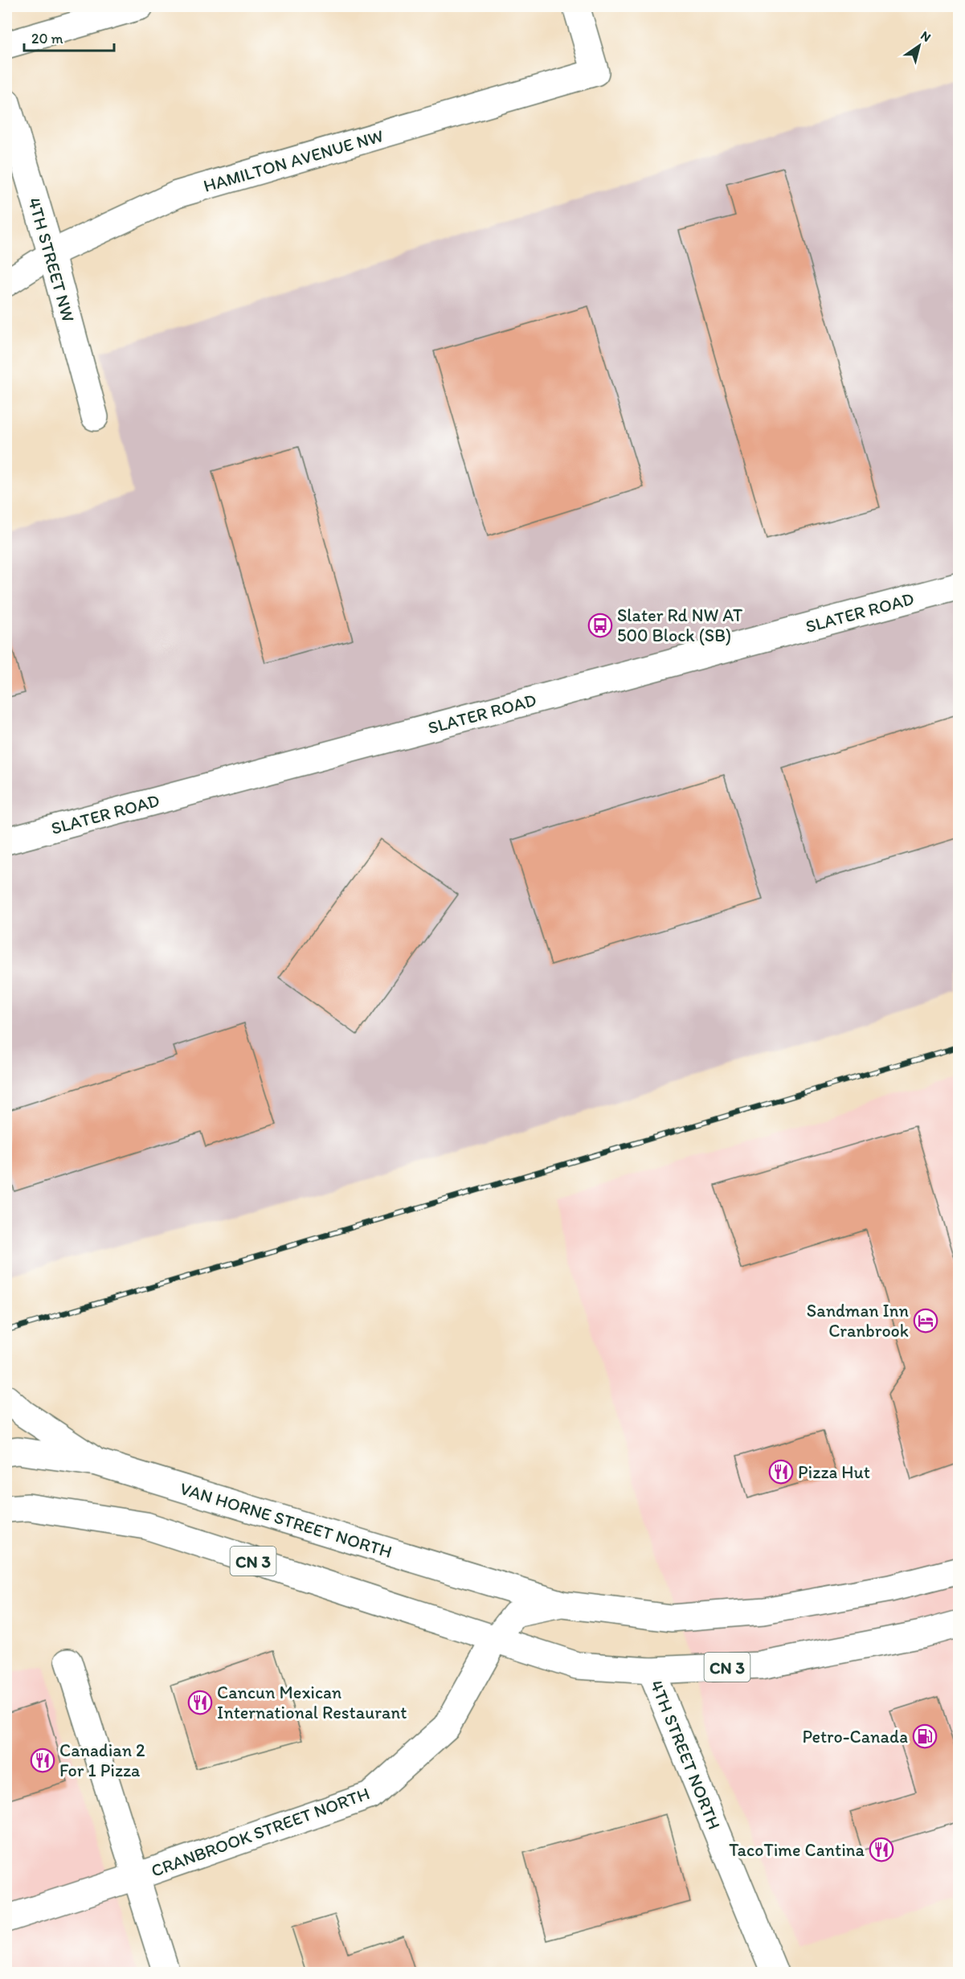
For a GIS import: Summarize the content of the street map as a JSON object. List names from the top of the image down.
{
  "streets": {
    "main road": [
      "HAMILTON AVENUE NW",
      "4TH STREET NW",
      "SLATER ROAD",
      "VAN HORNE STREET NORTH",
      "CN 3",
      "4TH STREET NORTH",
      "CRANBROOK STREET NORTH"
    ]
  },
  "crossings": [
    ["HAMILTON AVENUE NW", "4TH STREET NW"],
    ["VAN HORNE STREET NORTH", "CRANBROOK STREET NORTH"],
    ["CN 3", "4TH STREET NORTH"],
    ["CN 3", "CRANBROOK STREET NORTH"]
  ],
  "places": {
    "bus stop": ["Slater Rd NW AT 500 Block (SB)"],
    "hotel": ["Sandman Inn Cranbrook"],
    "restaurant": [
      "Pizza Hut",
      "Cancun Mexican International Restaurant",
      "Canadian 2 For 1 Pizza",
      "TacoTime Cantina"
    ],
    "fuel station": ["Petro-Canada"]
  },
  "scale_bar": "20 m",
  "north": "top right"
}
